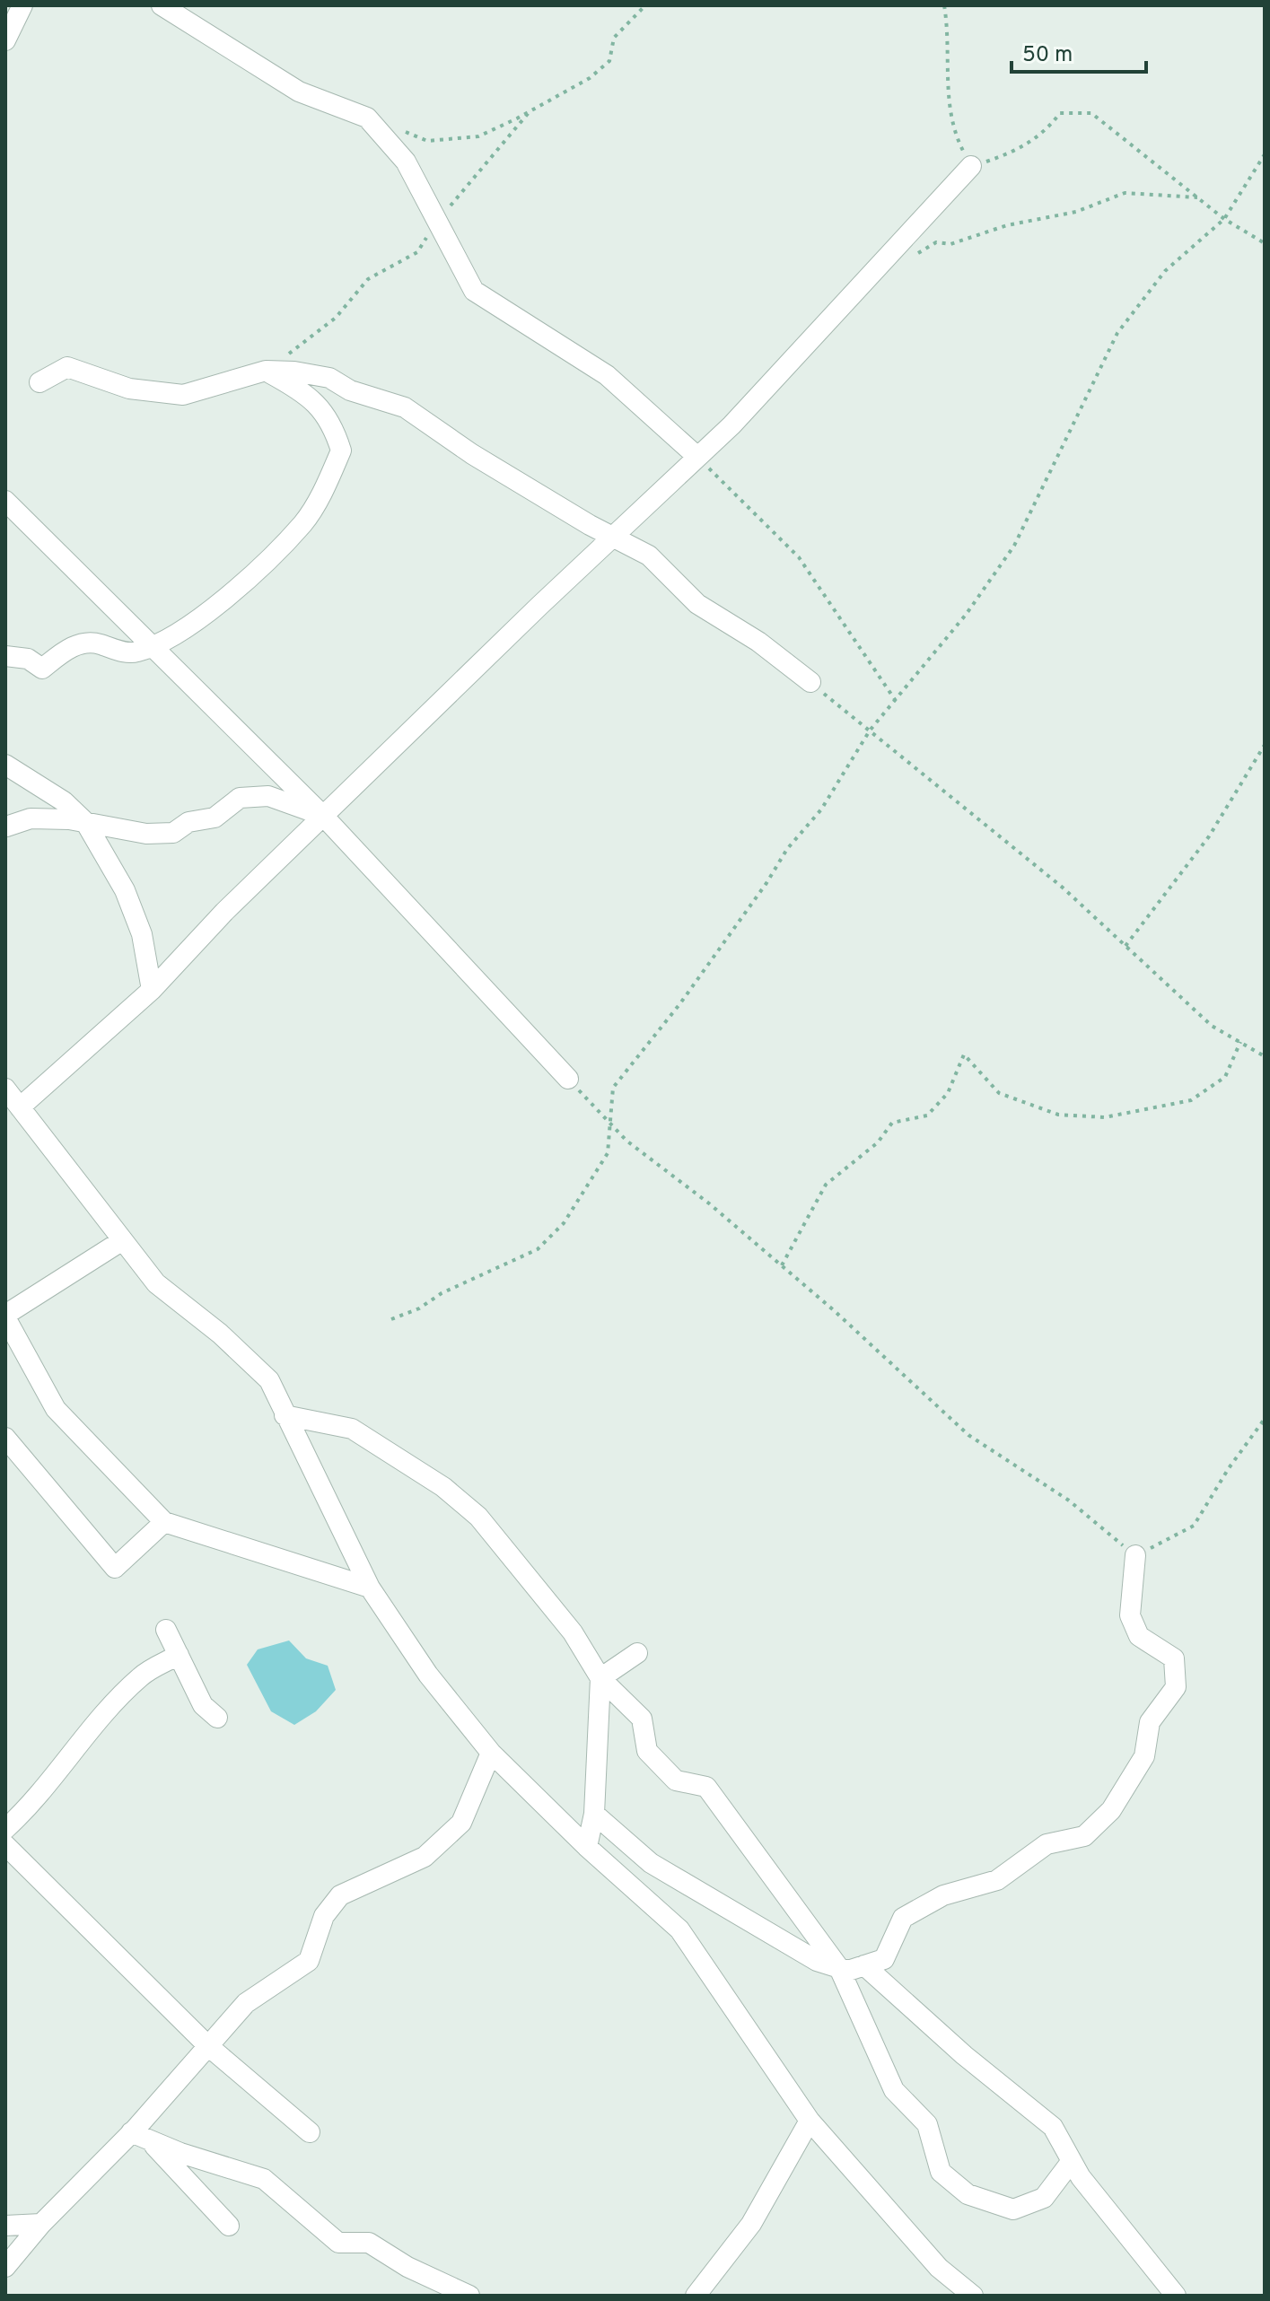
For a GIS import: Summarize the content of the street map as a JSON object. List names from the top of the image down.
{
  "scale_bar": "50 m"
}
